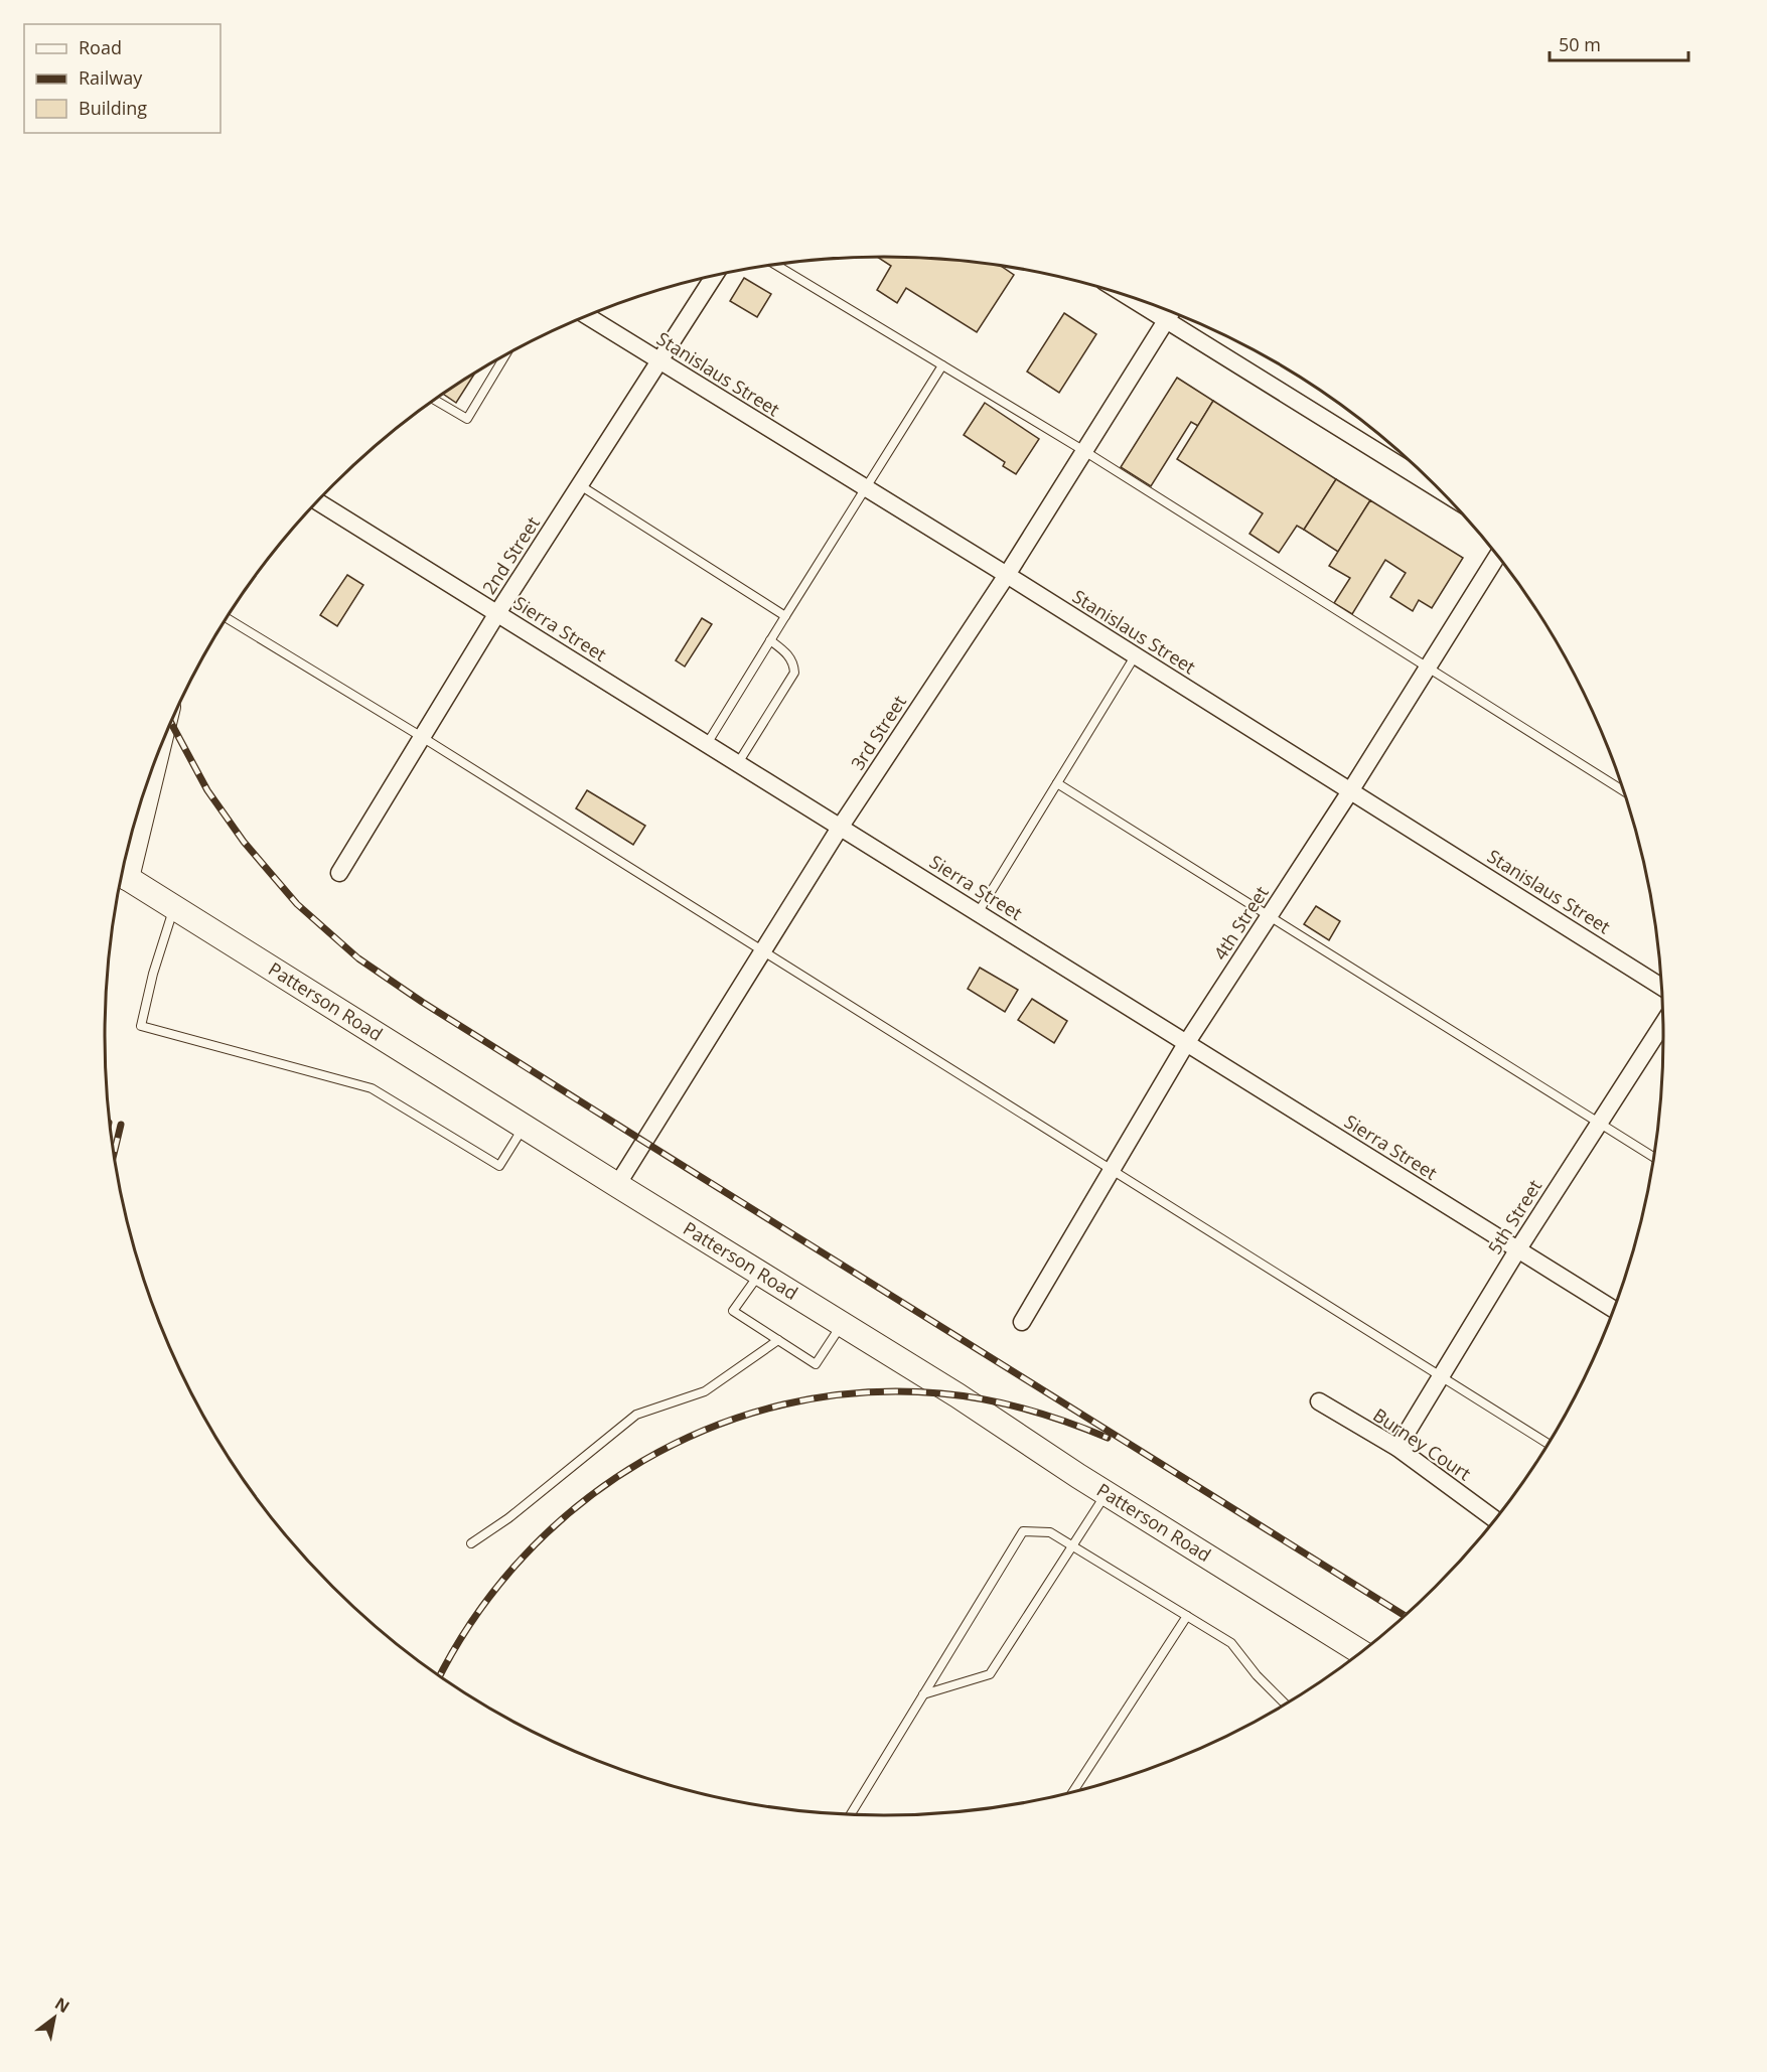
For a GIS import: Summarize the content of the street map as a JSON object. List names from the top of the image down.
{
  "streets": {
    "main road": ["Patterson Road"],
    "street": [
      "Stanislaus Street",
      "2nd Street",
      "Sierra Street",
      "3rd Street",
      "4th Street",
      "5th Street",
      "Burney Court"
    ]
  },
  "crossings": [
    ["Stanislaus Street", "2nd Street"],
    ["Stanislaus Street", "3rd Street"],
    ["Stanislaus Street", "4th Street"],
    ["2nd Street", "Sierra Street"],
    ["Sierra Street", "3rd Street"],
    ["Sierra Street", "4th Street"],
    ["Sierra Street", "5th Street"],
    ["3rd Street", "Patterson Road"],
    ["5th Street", "Burney Court"]
  ],
  "legend": ["Road", "Railway", "Building"],
  "scale_bar": "50 m",
  "north": "top right"
}
